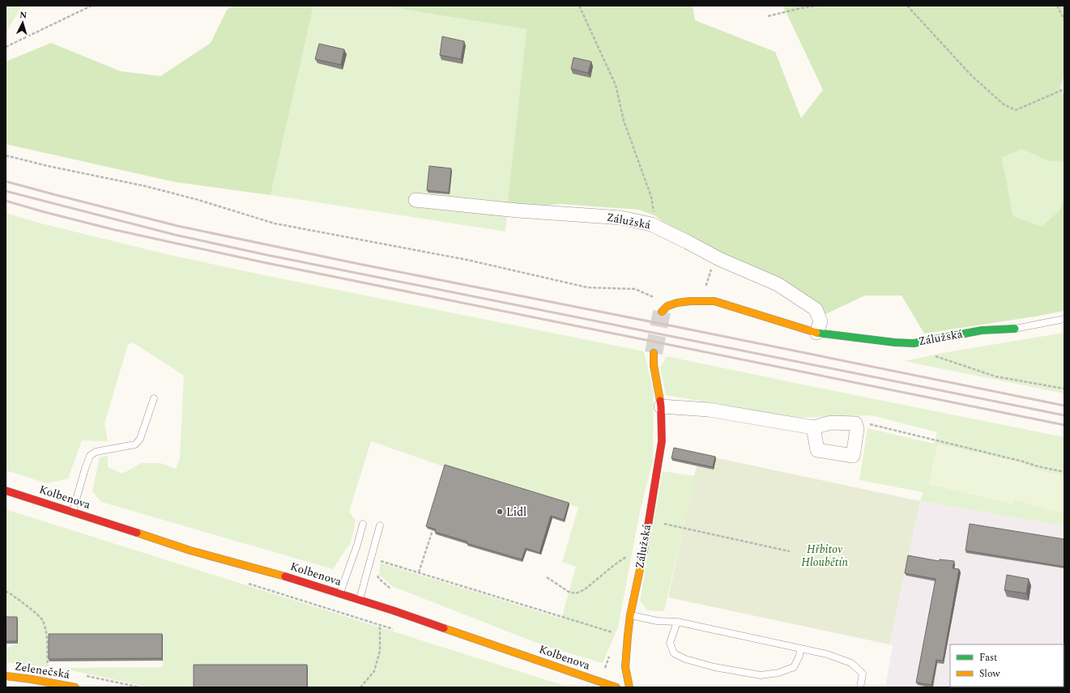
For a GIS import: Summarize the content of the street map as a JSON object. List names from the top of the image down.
{
  "streets": {
    "street": ["Zálužská", "Kolbenova", "Zelenečská"]
  },
  "parks": ["Hřbitov Hloubětín"],
  "places": ["Lidl"],
  "legend": ["Fast", "Slow"],
  "north": "top"
}
